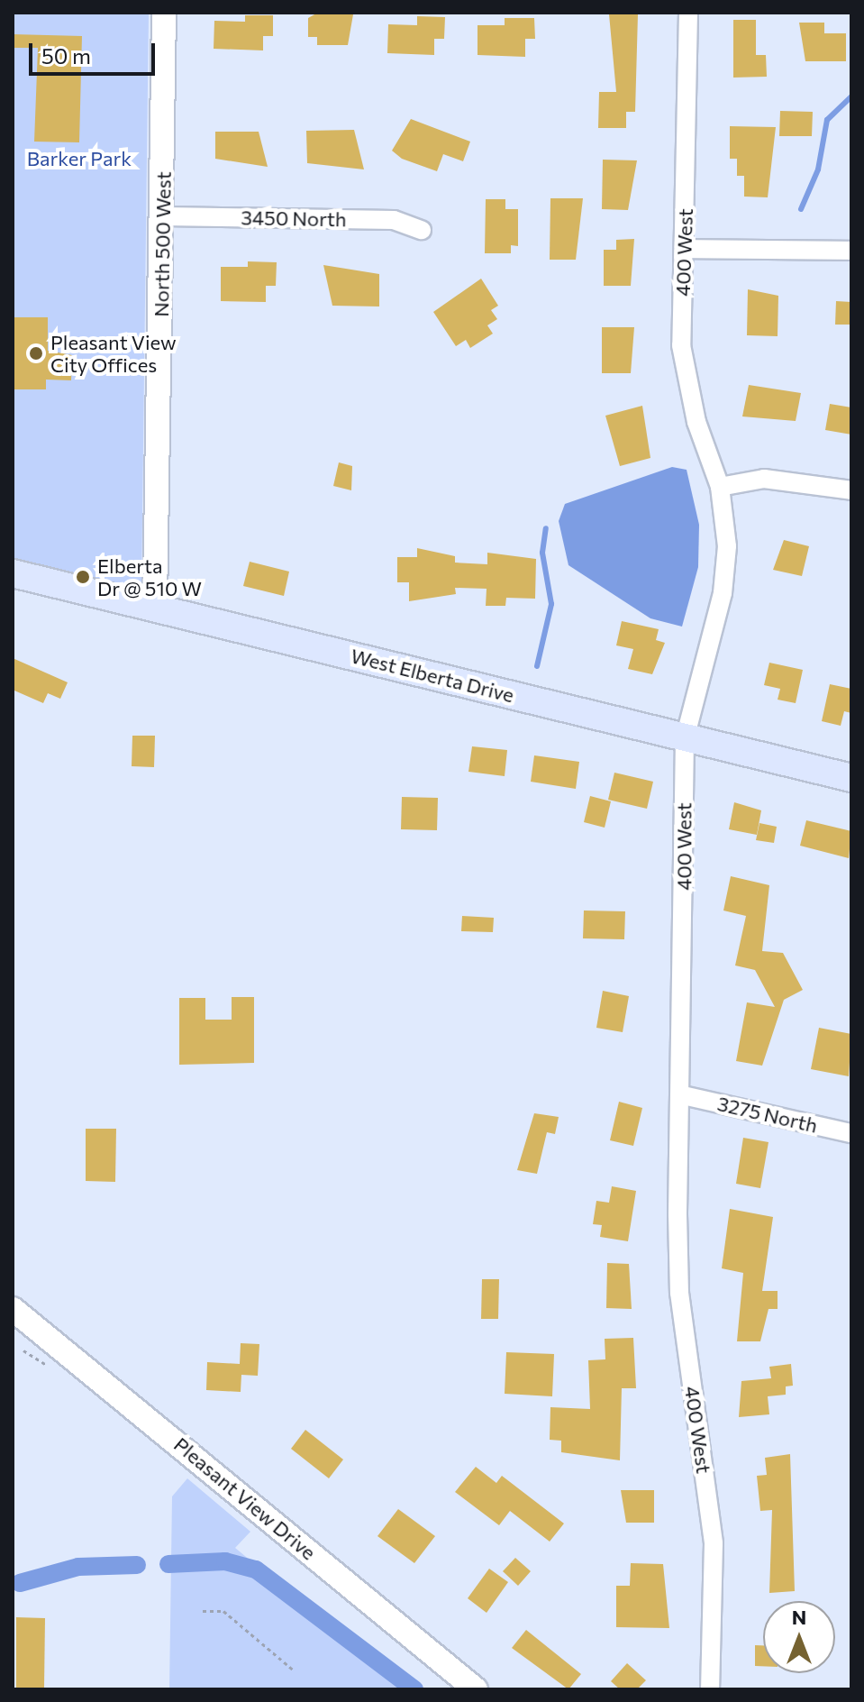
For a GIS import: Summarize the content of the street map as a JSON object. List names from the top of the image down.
{
  "streets": {
    "main road": ["West Elberta Drive"],
    "street": [
      "3450 North",
      "North 500 West",
      "400 West",
      "3275 North",
      "Pleasant View Drive"
    ]
  },
  "crossings": [
    ["3450 North", "North 500 West"],
    ["North 500 West", "West Elberta Drive"],
    ["400 West", "West Elberta Drive"],
    ["400 West", "3275 North"]
  ],
  "parks": ["Barker Park"],
  "places": ["Pleasant View City Offices", "Elberta Dr @ 510 W"],
  "scale_bar": "50 m",
  "north": "top"
}
